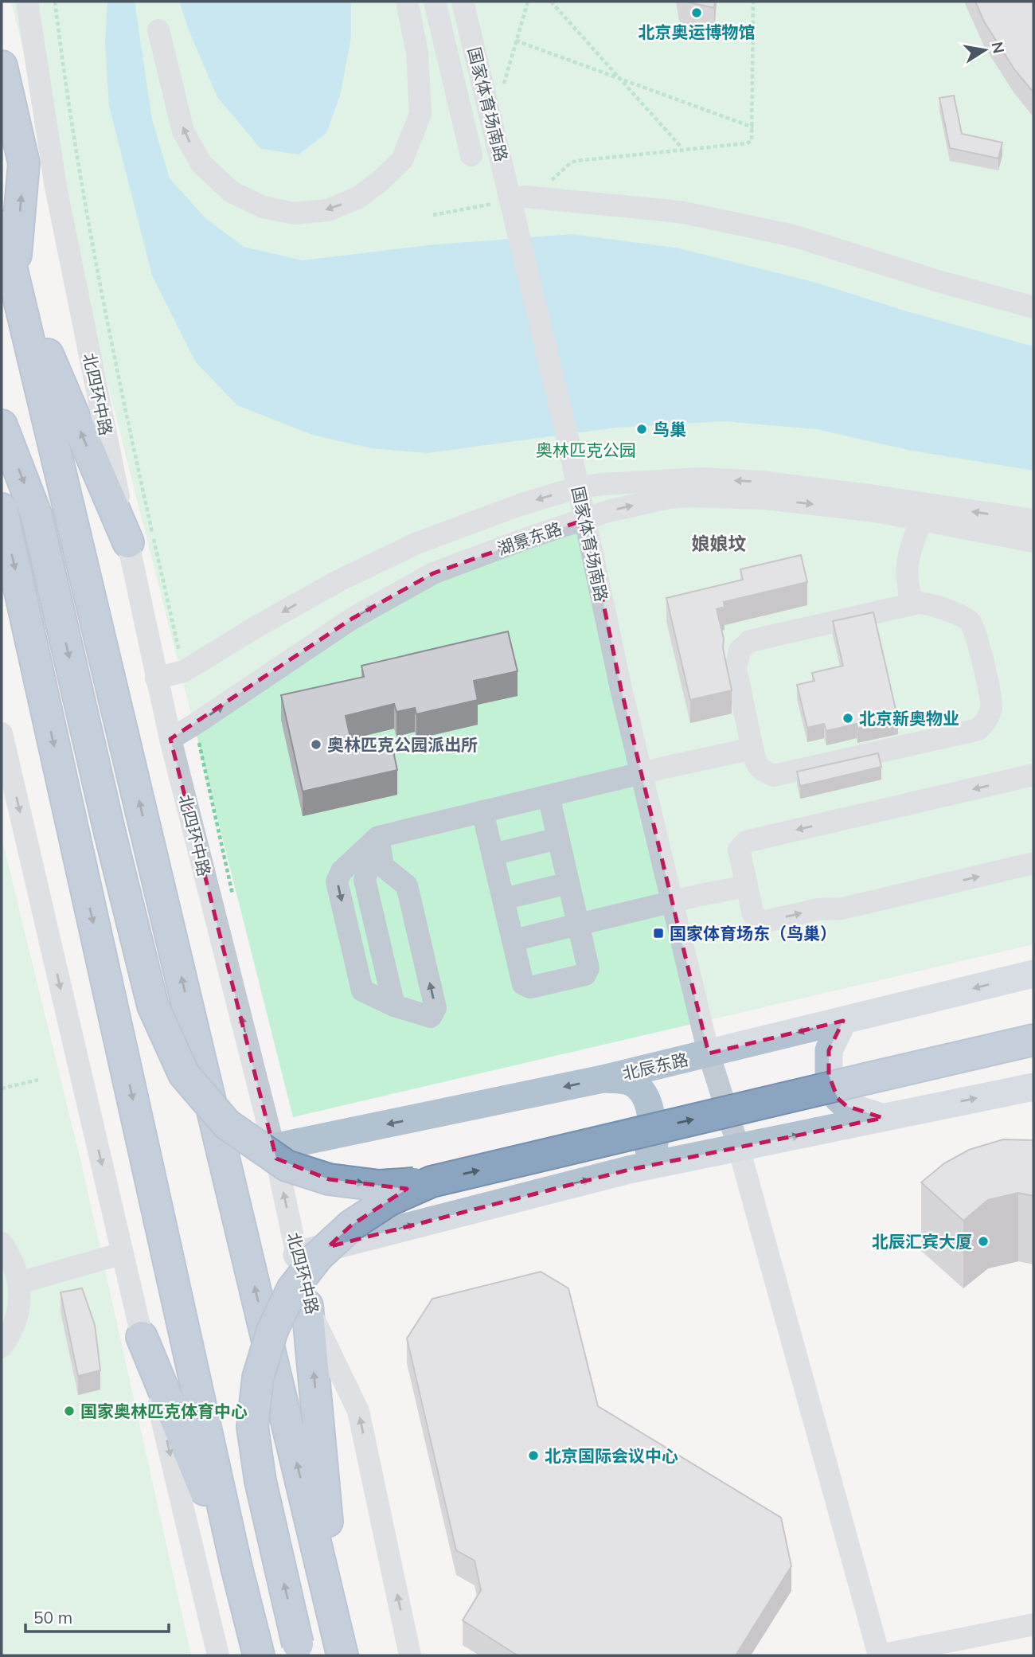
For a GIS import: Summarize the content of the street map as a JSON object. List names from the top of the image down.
{
  "streets": {
    "main road": ["北辰东路"],
    "street": ["国家体育场南路", "北四环中路", "湖景东路"]
  },
  "crossings": [
    ["国家体育场南路", "湖景东路"],
    ["国家体育场南路", "北辰东路"],
    ["北四环中路", "湖景东路"],
    ["北四环中路", "北辰东路"]
  ],
  "districts": ["娘娘坟"],
  "parks": ["奥林匹克公园"],
  "places": {
    "other": [
      "北京奥运博物馆",
      "鸟巢",
      "北京新奥物业",
      "奥林匹克公园派出所",
      "北辰汇宾大厦",
      "国家奥林匹克体育中心",
      "北京国际会议中心"
    ],
    "transit": ["国家体育场东（鸟巢）"]
  },
  "scale_bar": "50 m",
  "north": "right"
}
